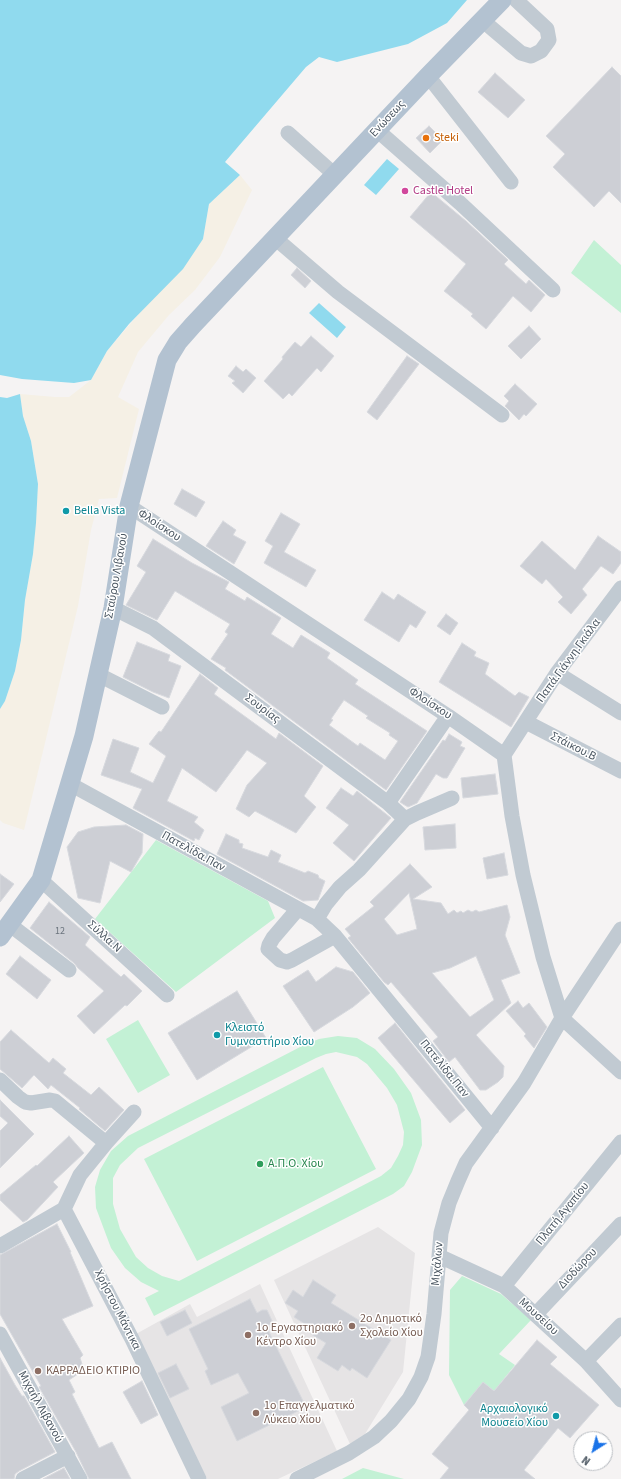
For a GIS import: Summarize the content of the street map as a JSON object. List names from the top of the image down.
{
  "streets": {
    "main road": ["Ενώσεως", "Σταύρου Λιβανού"],
    "street": [
      "Φλοίσκου",
      "Παπά.Γιάννη.Γκιάλα",
      "Σουρίας",
      "Στάικου.Β",
      "Πατελίδα.Παν",
      "Σύλλα.Ν",
      "Πλατή.Αγαπίου",
      "Μιχάλων",
      "Διοδώρου",
      "Χρήστου Μάντικα",
      "Μουσείου",
      "Μιχαήλ Λιβανού"
    ]
  },
  "crossings": [
    ["Ενώσεως", "Σταύρου Λιβανού"],
    ["Φλοίσκου", "Σταύρου Λιβανού"],
    ["Φλοίσκου", "Παπά.Γιάννη.Γκιάλα"],
    ["Σταύρου Λιβανού", "Σουρίας"],
    ["Σταύρου Λιβανού", "Πατελίδα.Παν"],
    ["Σταύρου Λιβανού", "Σύλλα.Ν"],
    ["Παπά.Γιάννη.Γκιάλα", "Στάικου.Β"],
    ["Πατελίδα.Παν", "Μιχάλων"],
    ["Πλατή.Αγαπίου", "Μουσείου"],
    ["Μιχάλων", "Μουσείου"],
    ["Διοδώρου", "Μουσείου"]
  ],
  "places": [
    "Steki",
    "Castle Hotel",
    "Bella Vista",
    "Κλειστό Γυμναστήριο Χίου",
    "Α.Π.Ο. Χίου",
    "2o Δημοτικό Σχολείο Χίου",
    "1ο Εργαστηριακό Κέντρο Χίου",
    "ΚΑΡΡΑΔΕΙΟ ΚΤΙΡΙΟ",
    "1ο Επαγγελματικό Λύκειο Χίου",
    "Αρχαιολογικό Μουσείο Χίου"
  ],
  "house_numbers": ["12"],
  "north": "bottom left"
}
